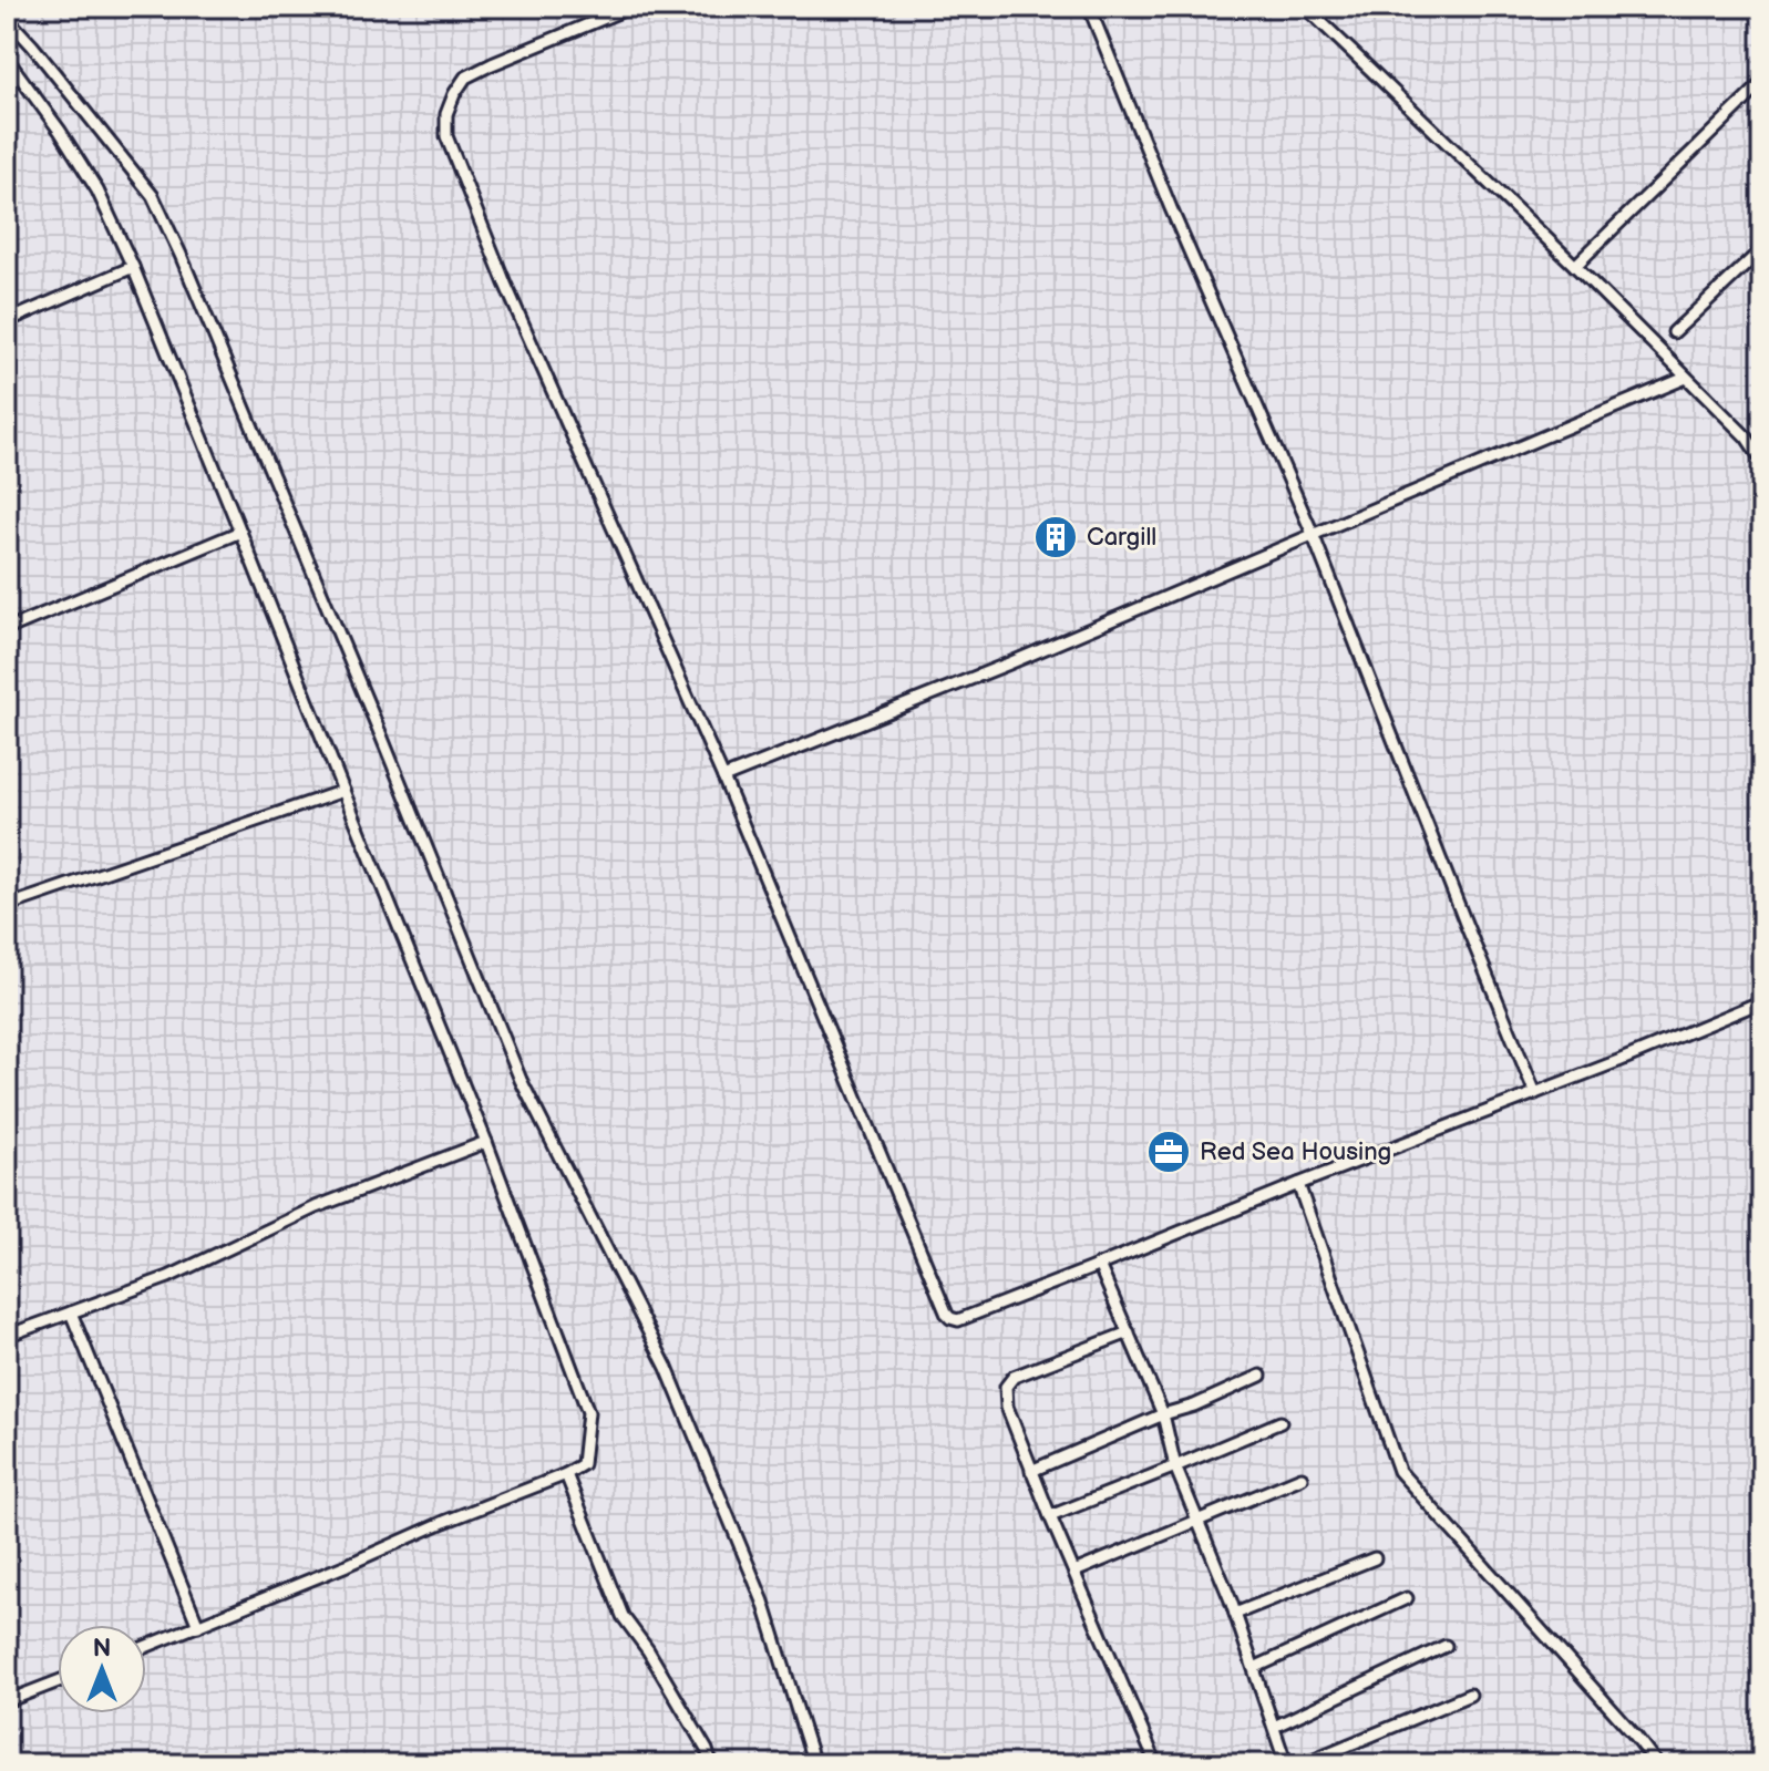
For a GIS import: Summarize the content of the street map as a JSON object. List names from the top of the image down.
{
  "places": {
    "building": ["Cargill"],
    "office": ["Red Sea Housing"]
  },
  "north": "top"
}
